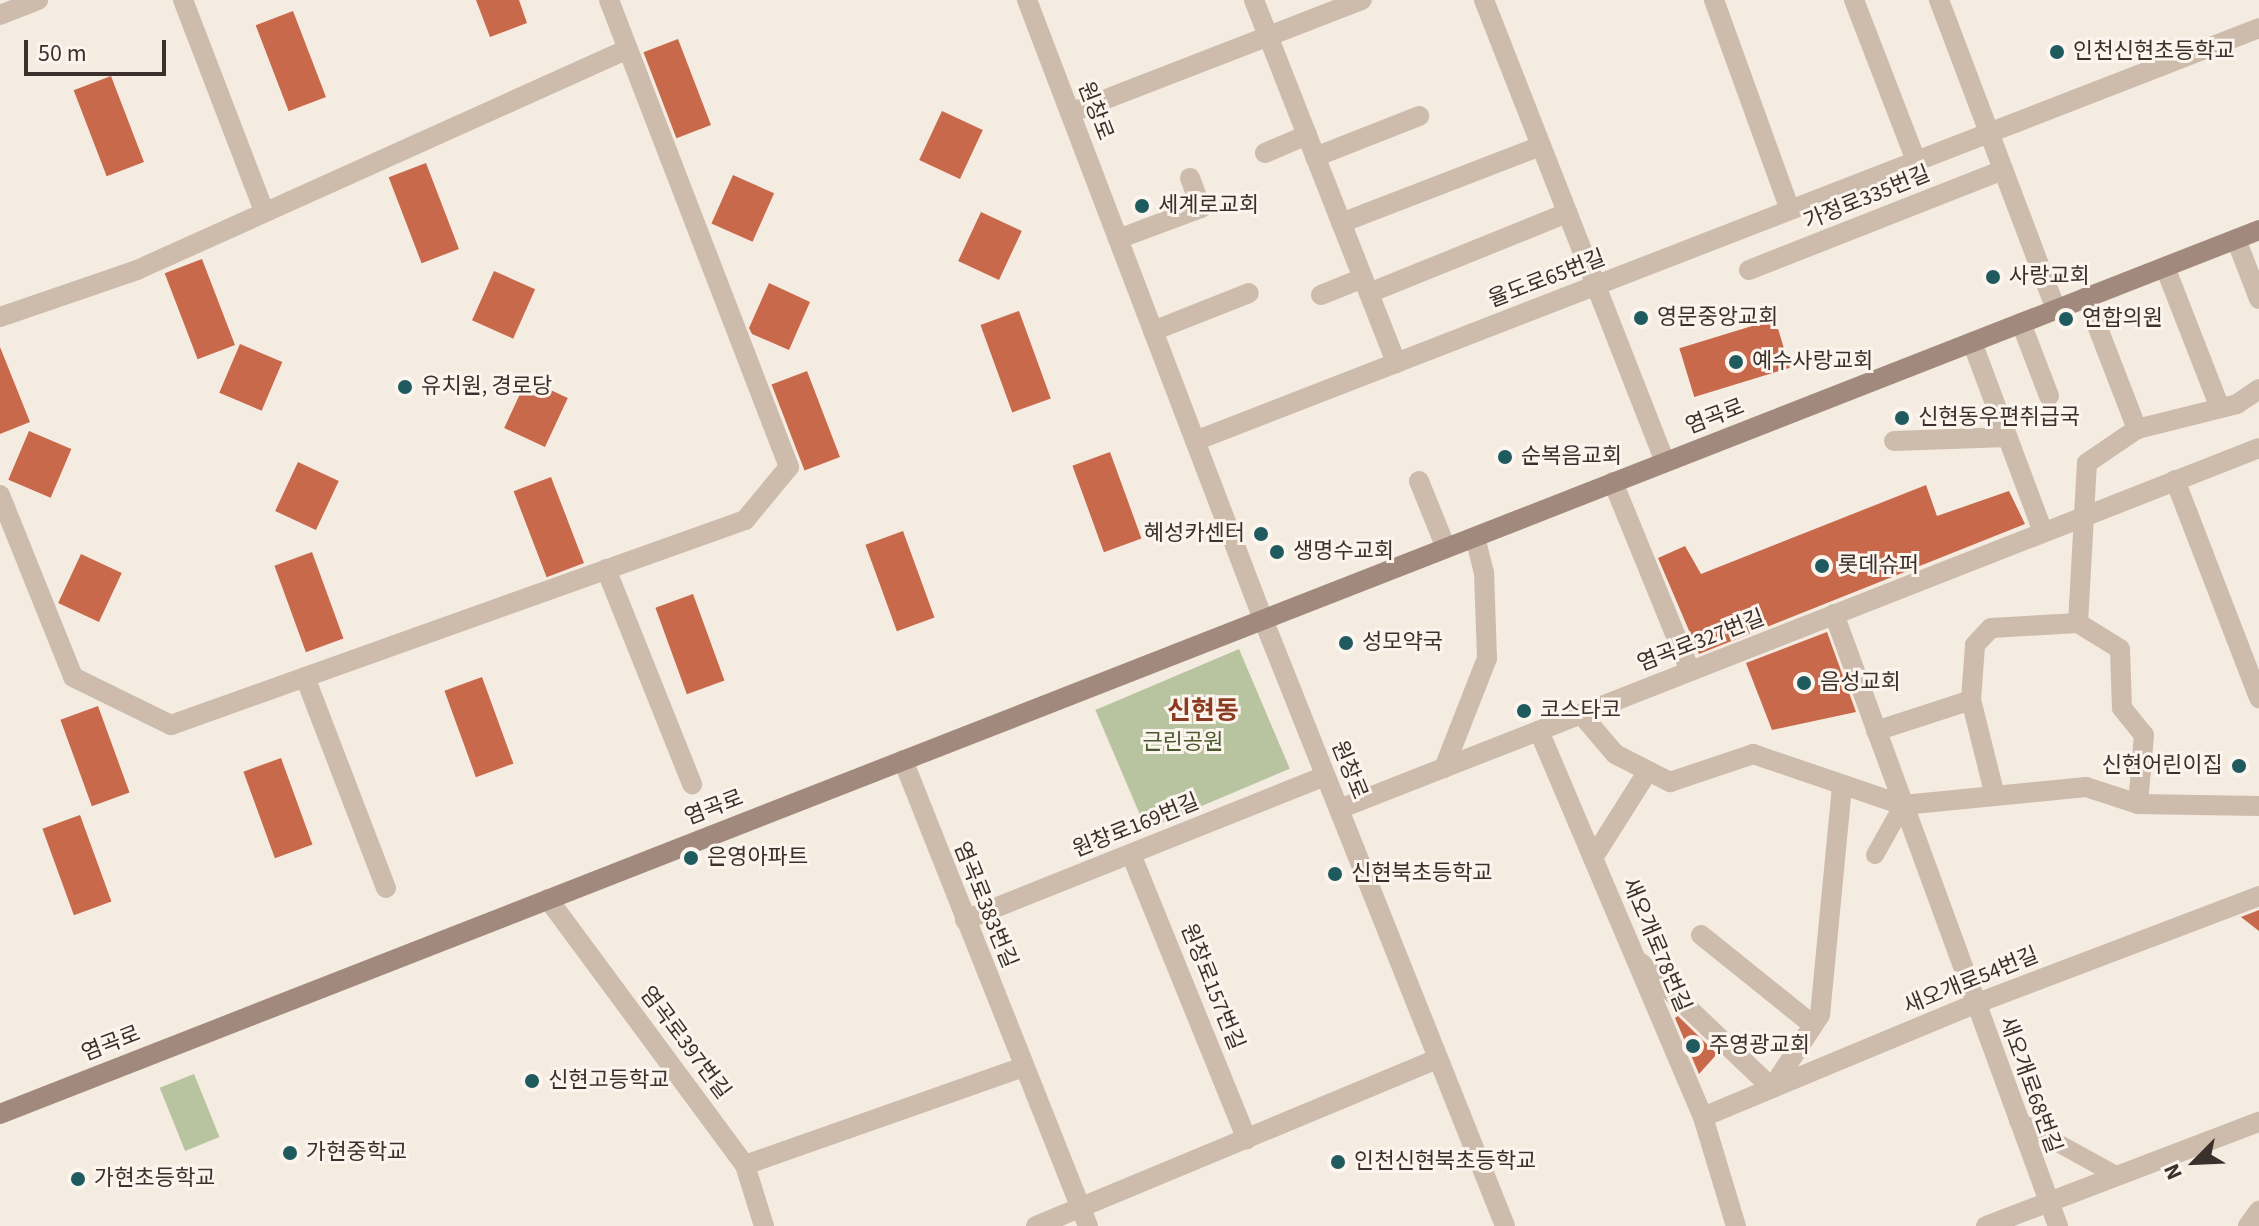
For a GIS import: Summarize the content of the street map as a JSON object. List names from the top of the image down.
{
  "streets": {
    "main road": ["염곡로"],
    "street": [
      "원창로",
      "가정로335번길",
      "율도로65번길",
      "염곡로327번길",
      "원창로169번길",
      "염곡로383번길",
      "새오개로78번길",
      "새오개로54번길",
      "원창로157번길",
      "염곡로397번길",
      "새오개로68번길"
    ]
  },
  "crossings": [
    ["원창로", "율도로65번길"],
    ["원창로", "염곡로"],
    ["원창로", "염곡로327번길"],
    ["원창로", "원창로169번길"],
    ["염곡로", "염곡로383번길"],
    ["염곡로", "염곡로397번길"],
    ["염곡로327번길", "새오개로78번길"],
    ["염곡로327번길", "새오개로68번길"],
    ["원창로169번길", "염곡로383번길"],
    ["원창로169번길", "원창로157번길"],
    ["새오개로78번길", "새오개로54번길"],
    ["새오개로54번길", "새오개로68번길"]
  ],
  "districts": ["신현동"],
  "parks": ["근린공원"],
  "places": [
    "인천신현초등학교",
    "세계로교회",
    "사랑교회",
    "영문중앙교회",
    "연합의원",
    "예수사랑교회",
    "유치원, 경로당",
    "신현동우편취급국",
    "순복음교회",
    "혜성카센터",
    "생명수교회",
    "롯데슈퍼",
    "성모약국",
    "음성교회",
    "코스타코",
    "신현어린이집",
    "은영아파트",
    "신현북초등학교",
    "주영광교회",
    "신현고등학교",
    "가현중학교",
    "인천신현북초등학교",
    "가현초등학교"
  ],
  "scale_bar": "50 m",
  "north": "bottom left"
}
